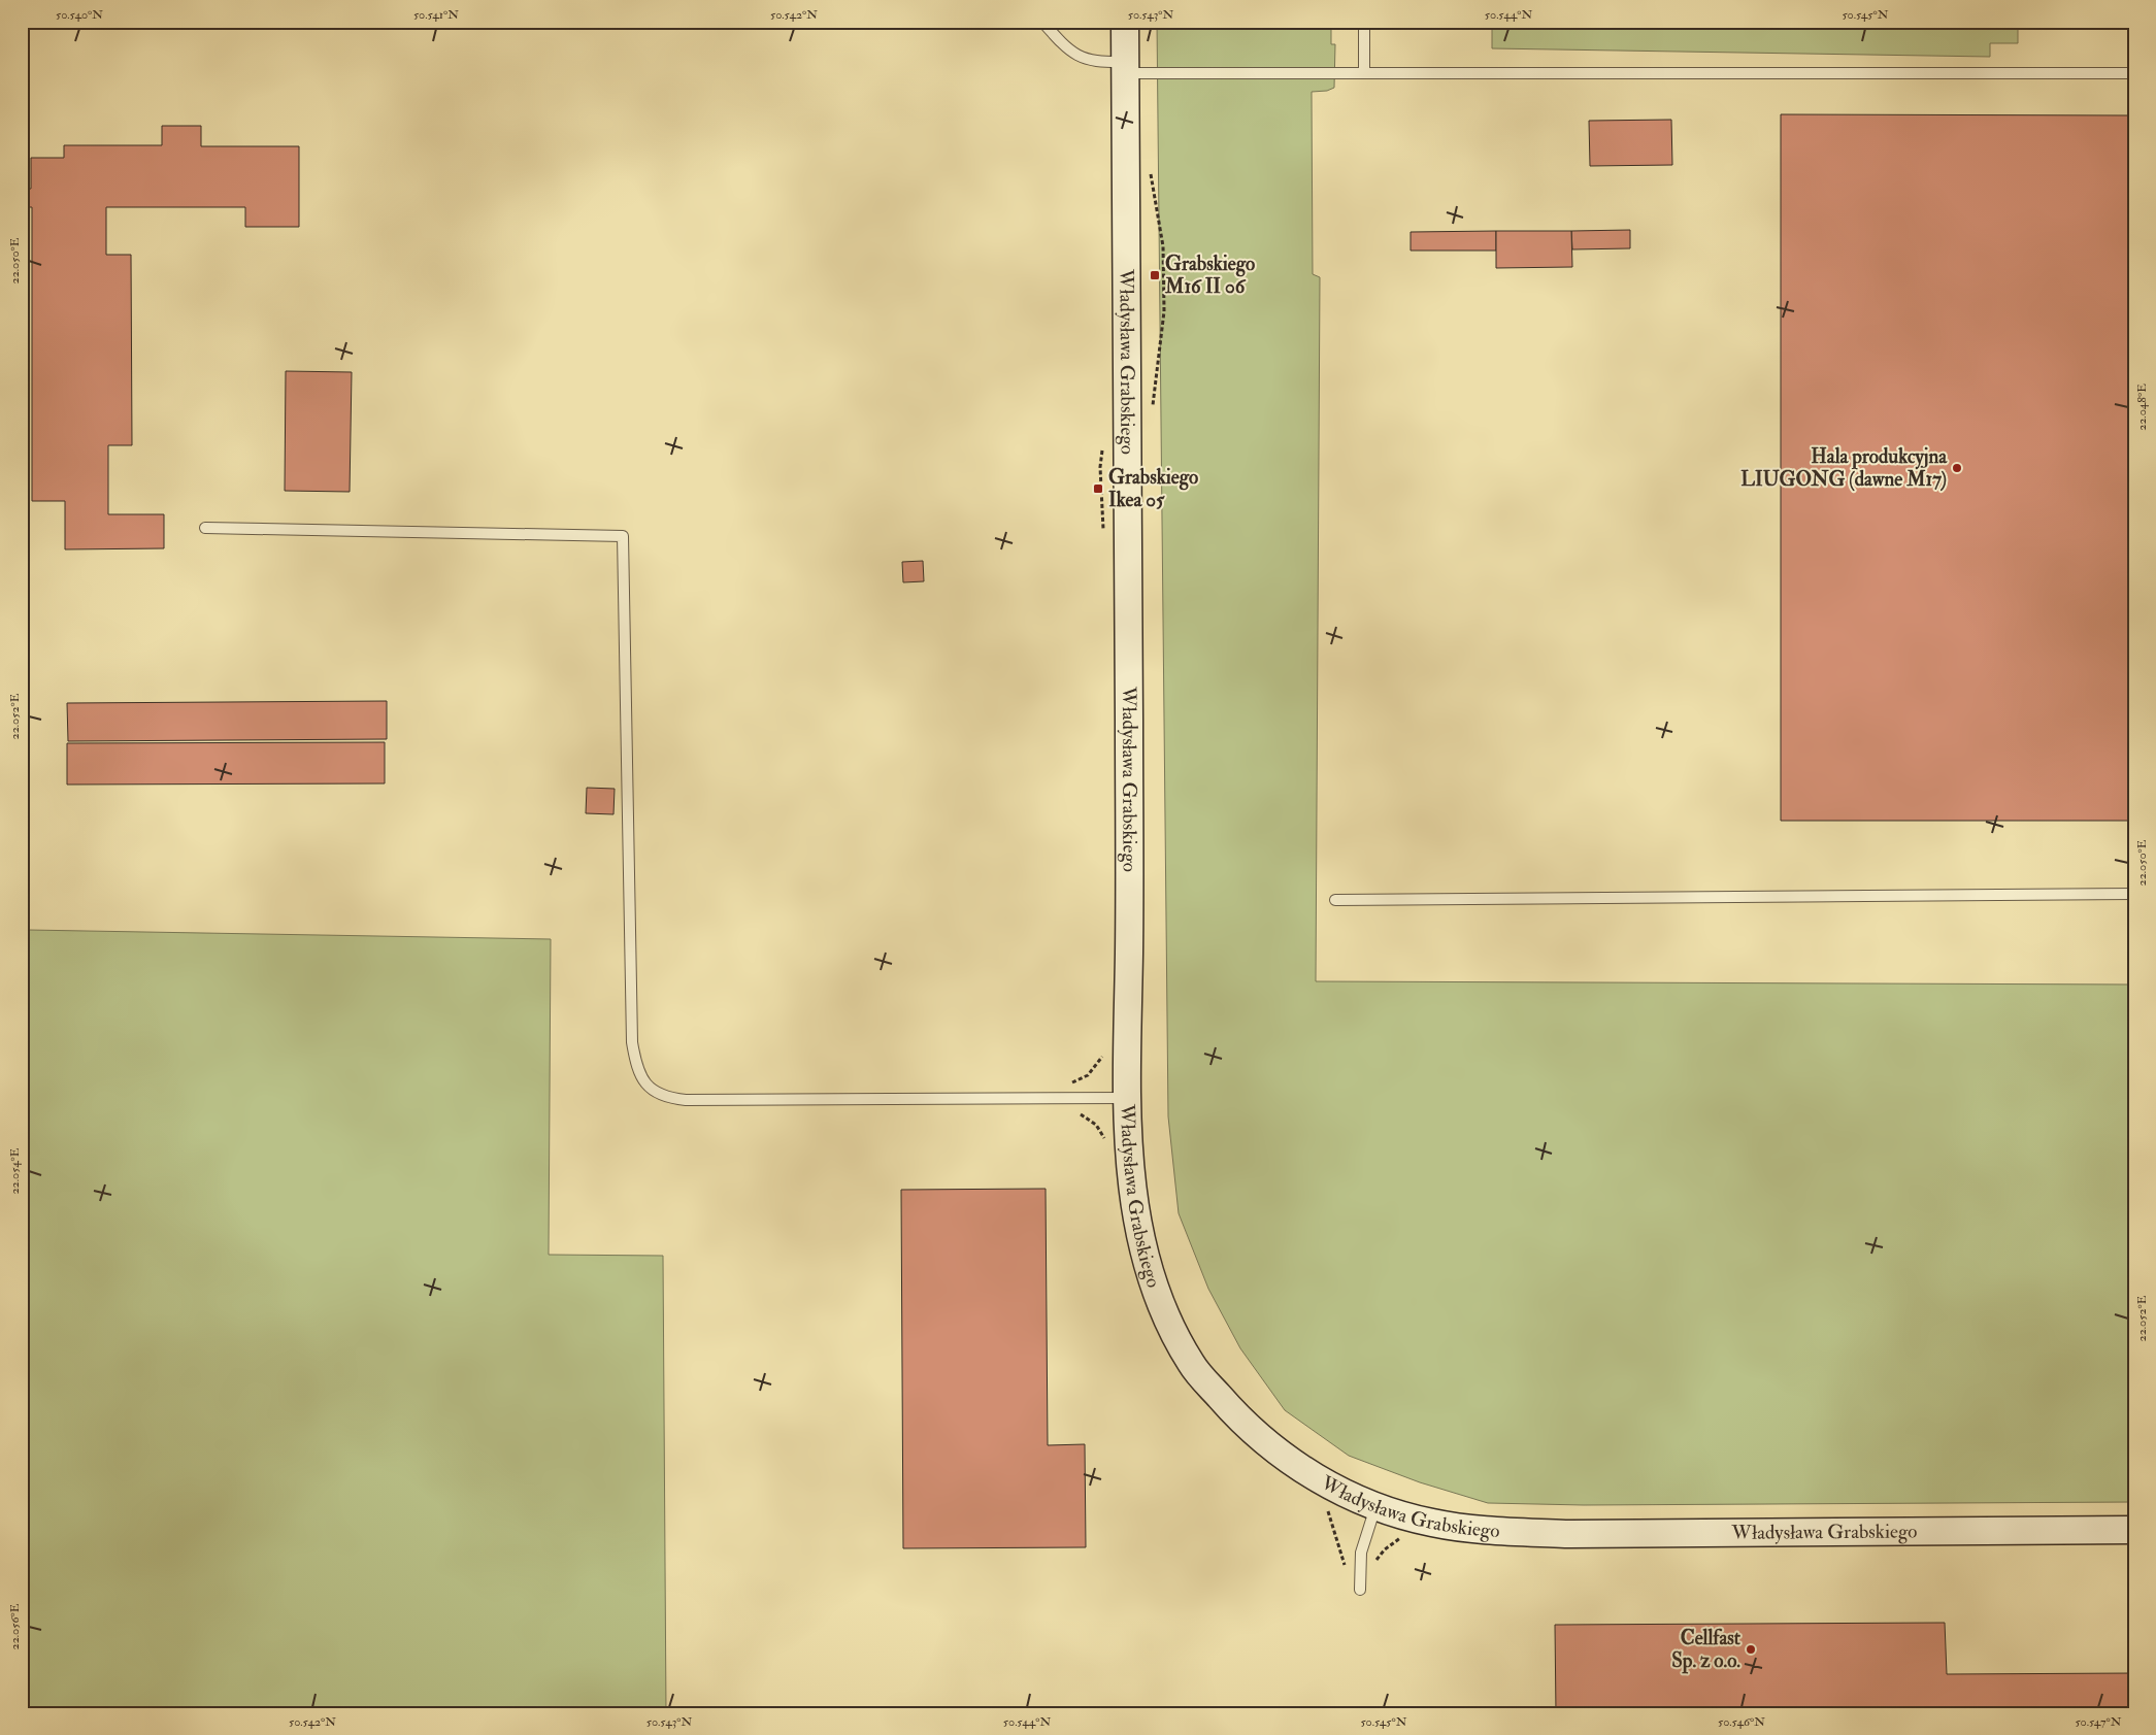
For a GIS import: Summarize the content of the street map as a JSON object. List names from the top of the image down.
{
  "streets": {
    "street": ["Władysława Grabskiego"]
  },
  "places": {
    "transit": ["Grabskiego M16 II 06", "Grabskiego Ikea 05"],
    "other": ["Hala produkcyjna LIUGONG (dawne M17)", "Cellfast Sp. z o.o."]
  },
  "coordinates": [
    "50.540°N",
    "50.541°N",
    "50.542°N",
    "50.543°N",
    "50.544°N",
    "50.545°N",
    "22.050°E",
    "22.048°E",
    "22.052°E",
    "22.054°E",
    "22.056°E",
    "50.546°N",
    "50.547°N"
  ]
}
